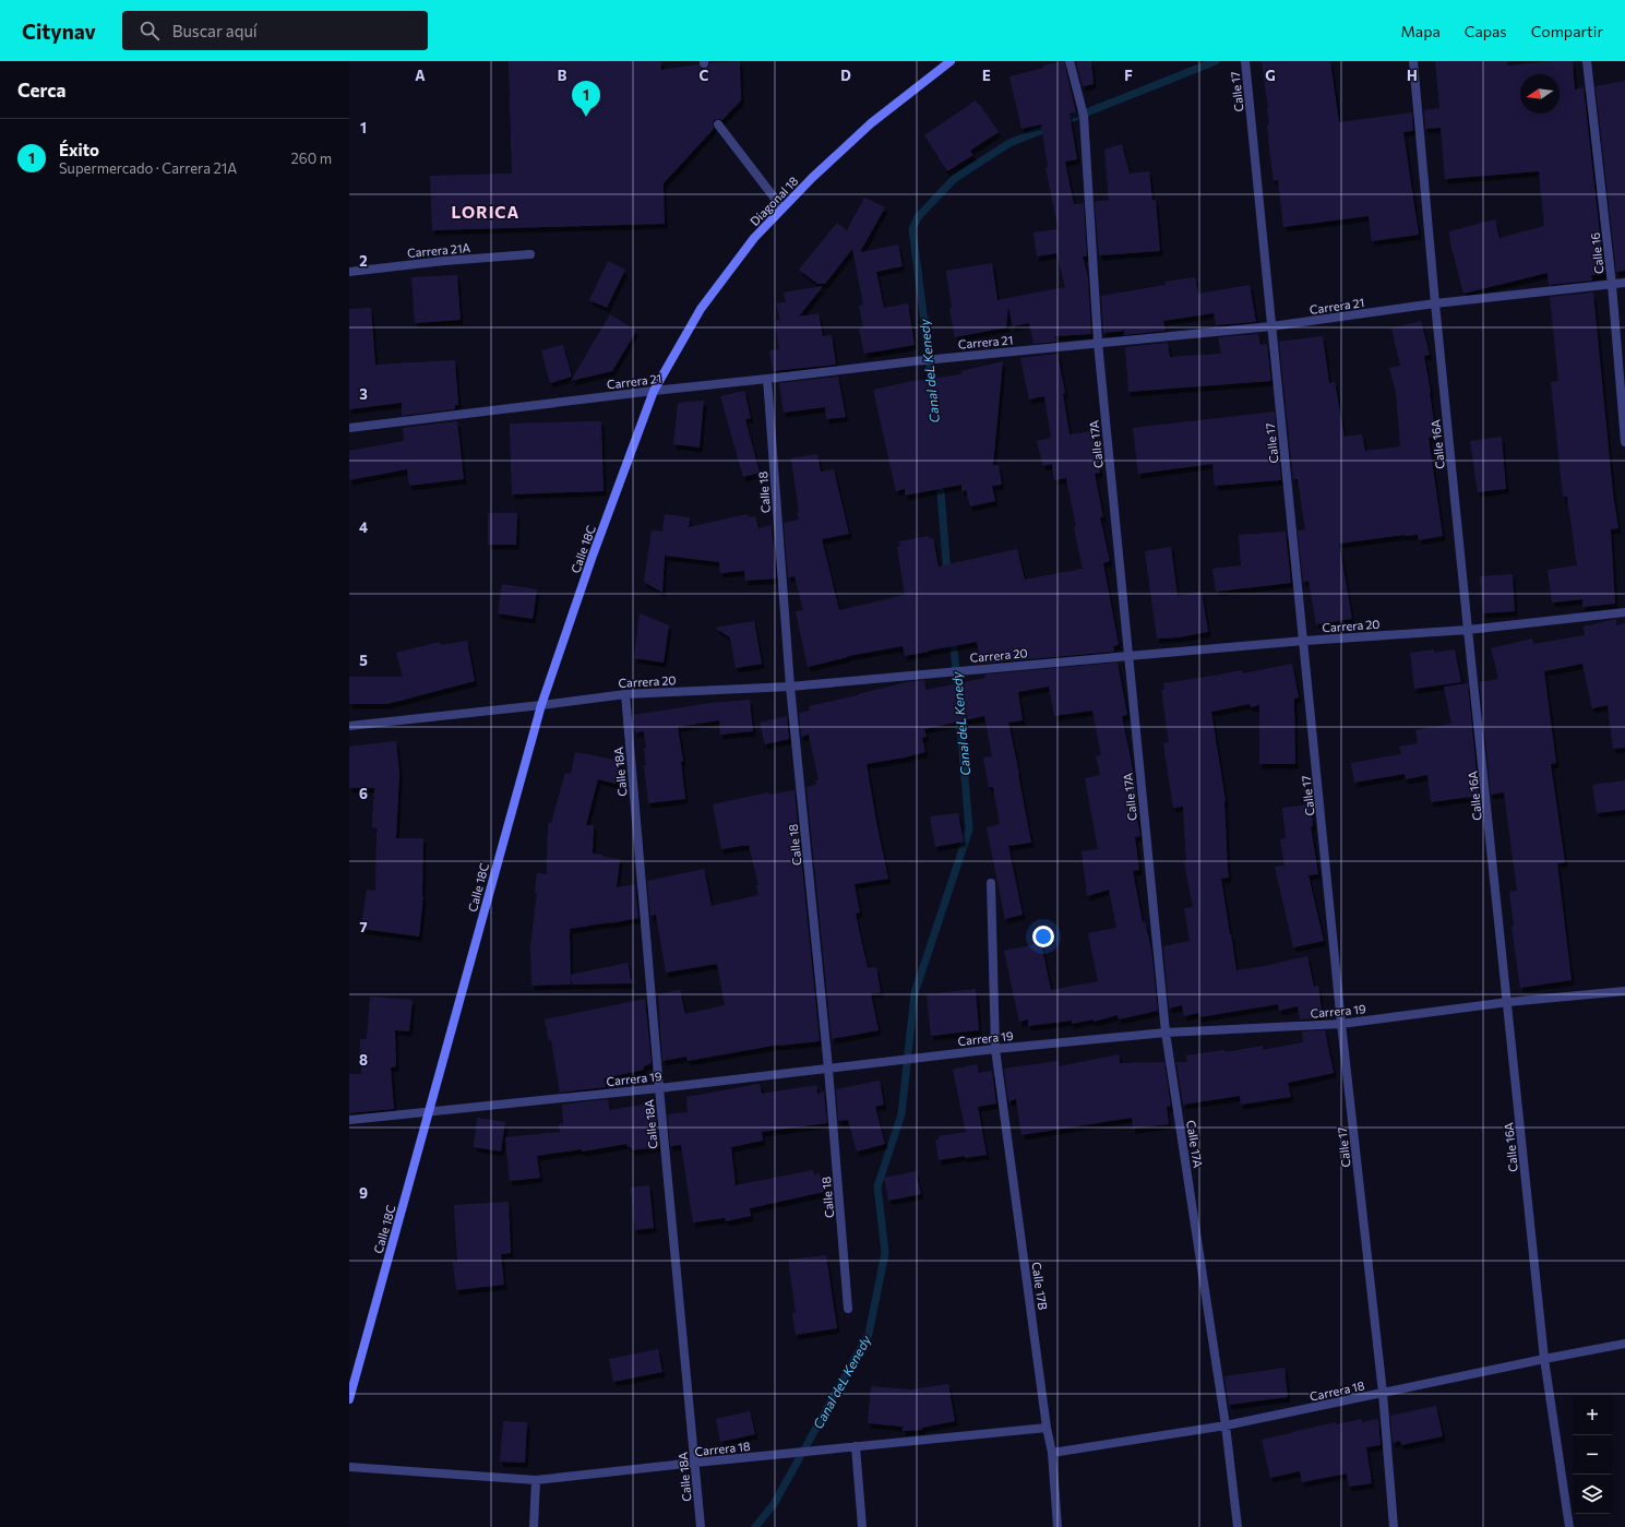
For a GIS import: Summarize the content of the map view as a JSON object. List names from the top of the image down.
{
  "streets": {
    "main road": ["Diagonal 18", "Calle 18C"],
    "street": [
      "Calle 17",
      "Carrera 21A",
      "Calle 16",
      "Carrera 21",
      "Calle 17A",
      "Calle 16A",
      "Calle 18",
      "Carrera 20",
      "Calle 18A",
      "Carrera 19",
      "Calle 17B",
      "Carrera 18"
    ]
  },
  "crossings": [
    ["Calle 17", "Carrera 21"],
    ["Calle 17", "Carrera 20"],
    ["Calle 17", "Carrera 19"],
    ["Calle 17", "Carrera 18"],
    ["Diagonal 18", "Carrera 21"],
    ["Diagonal 18", "Calle 18C"],
    ["Calle 16", "Carrera 21"],
    ["Carrera 21", "Calle 17A"],
    ["Carrera 21", "Calle 16A"],
    ["Carrera 21", "Calle 18"],
    ["Carrera 21", "Calle 18C"],
    ["Calle 17A", "Carrera 20"],
    ["Calle 17A", "Carrera 19"],
    ["Calle 17A", "Carrera 18"],
    ["Calle 16A", "Carrera 20"],
    ["Calle 16A", "Carrera 19"],
    ["Calle 16A", "Carrera 18"],
    ["Calle 18", "Carrera 20"],
    ["Calle 18", "Carrera 19"],
    ["Calle 18C", "Carrera 20"],
    ["Calle 18C", "Carrera 19"],
    ["Carrera 20", "Calle 18A"],
    ["Calle 18A", "Carrera 19"],
    ["Calle 18A", "Carrera 18"],
    ["Carrera 19", "Calle 17B"],
    ["Calle 17B", "Carrera 18"]
  ],
  "districts": ["LORICA"],
  "water": ["Canal deL Kenedy"],
  "north": "left",
  "page": {
    "header": "Citynav",
    "search": "Buscar aquí",
    "nav": ["Mapa", "Capas", "Compartir"],
    "heading": "Cerca",
    "pins": "1",
    "list": [
      {
        "mark": "1",
        "name": "Éxito",
        "note": "Supermercado · Carrera 21A",
        "value": "260 m"
      }
    ],
    "map_buttons": ["+", "−"]
  },
  "grid": {
    "columns": [
      "A",
      "B",
      "C",
      "D",
      "E",
      "F",
      "G",
      "H"
    ],
    "rows": [
      "1",
      "2",
      "3",
      "4",
      "5",
      "6",
      "7",
      "8",
      "9"
    ]
  }
}
